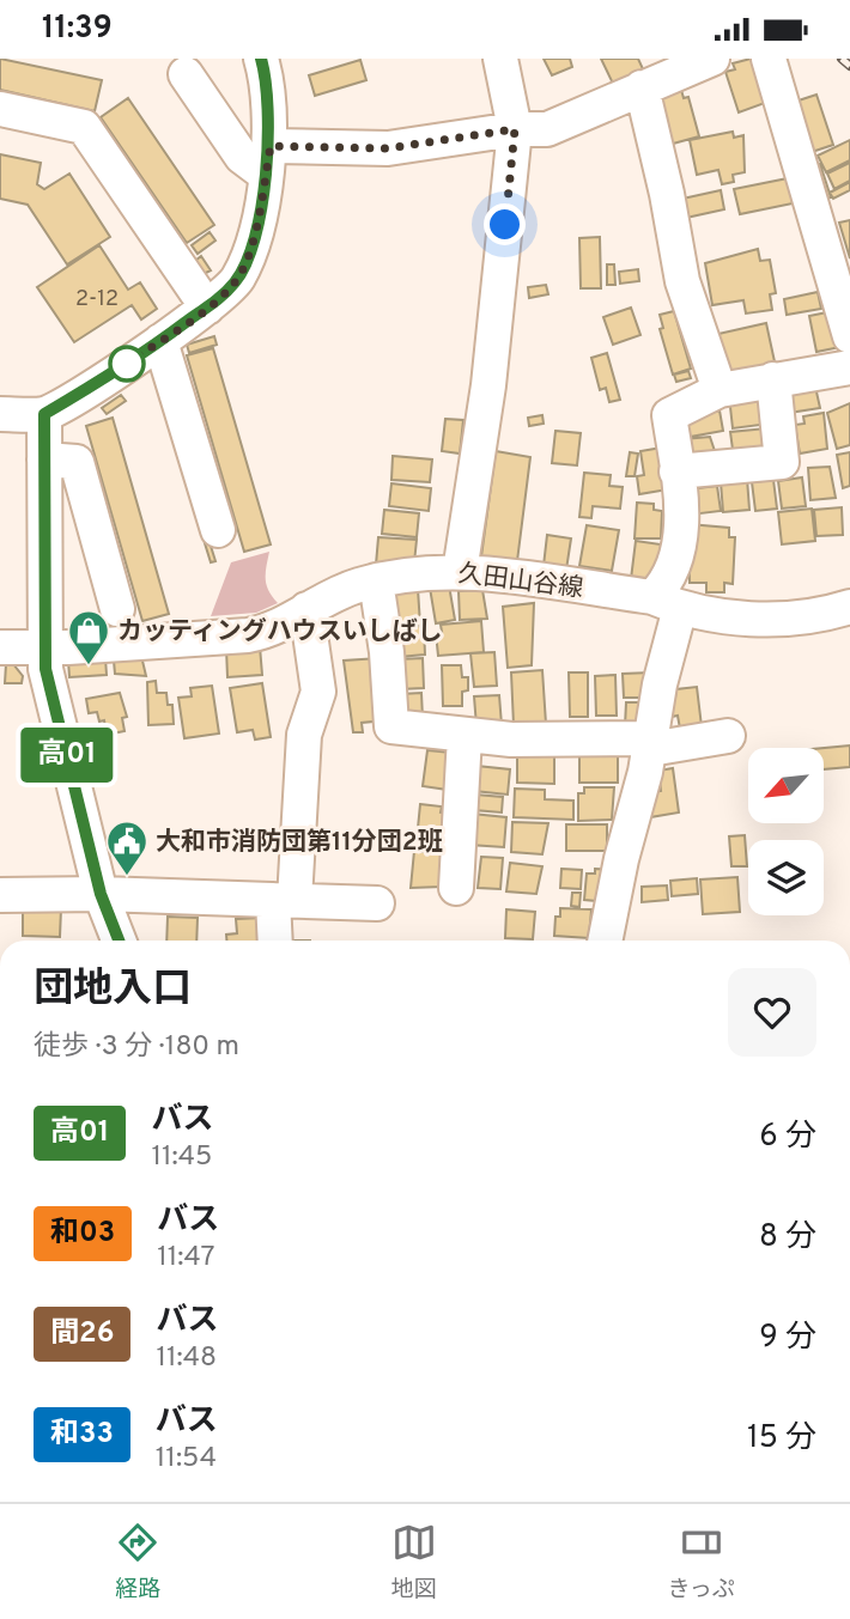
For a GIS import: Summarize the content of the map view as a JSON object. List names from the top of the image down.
{
  "streets": {
    "street": ["久田山谷線"]
  },
  "places": {
    "shop": ["カッティングハウスいしばし"],
    "public building": ["大和市消防団第11分団2班"]
  },
  "lines": ["bus line 高01"],
  "house_numbers": ["2-12"],
  "north": "bottom left",
  "page": {
    "status": "11:39",
    "on_map": "高01",
    "heading": ["団地入口", "徒歩 · 3 分 · 180 m"],
    "list": [
      {
        "mark": "高01",
        "name": "バス",
        "note": "11:45",
        "value": "6 分"
      },
      {
        "mark": "和03",
        "name": "バス",
        "note": "11:47",
        "value": "8 分"
      },
      {
        "mark": "間26",
        "name": "バス",
        "note": "11:48",
        "value": "9 分"
      },
      {
        "mark": "和33",
        "name": "バス",
        "note": "11:54",
        "value": "15 分"
      }
    ],
    "tabs": ["経路", "地図", "きっぷ"]
  }
}
